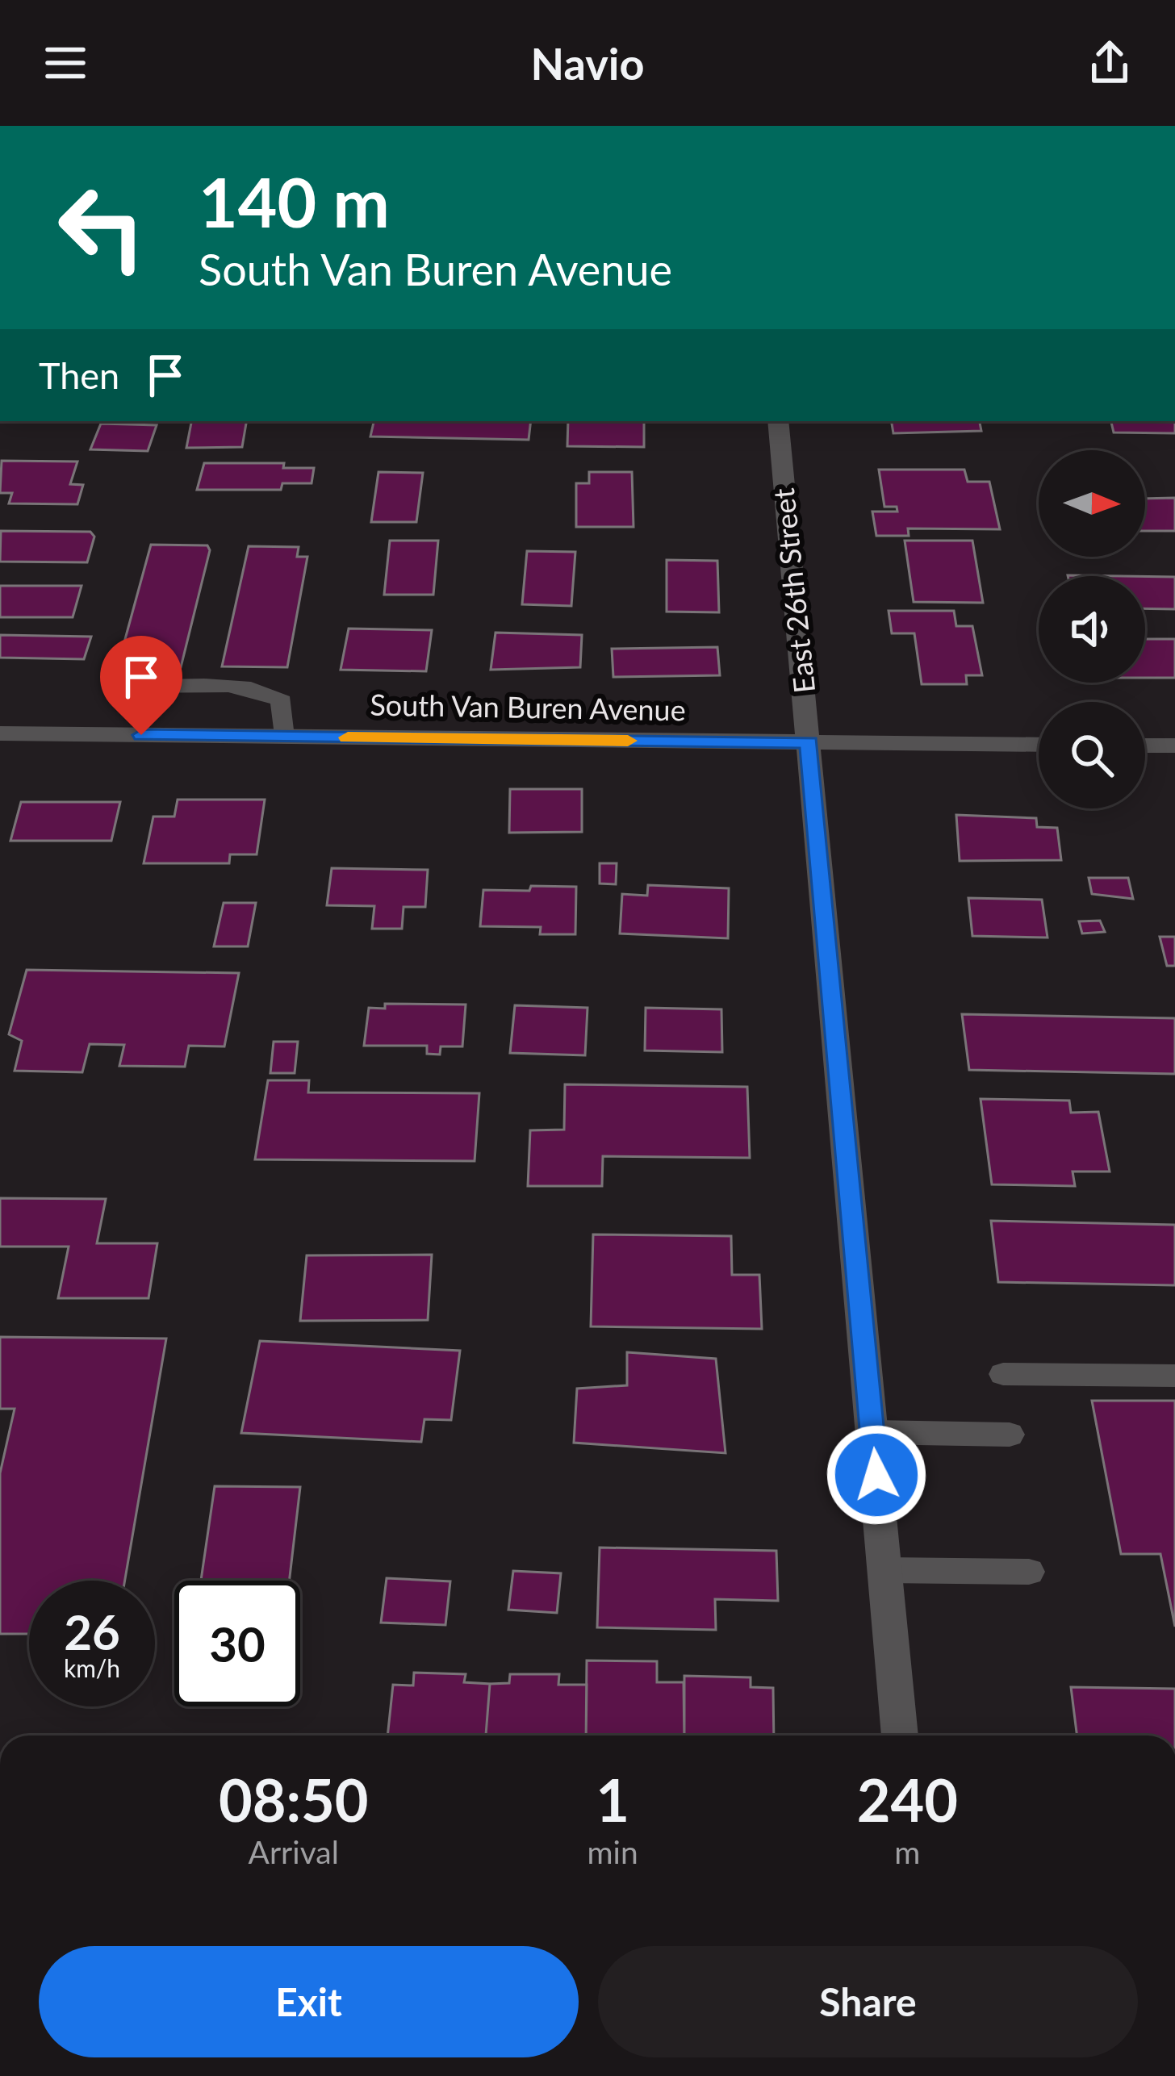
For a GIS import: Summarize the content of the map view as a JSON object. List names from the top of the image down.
{
  "streets": {
    "street": ["East 26th Street", "South Van Buren Avenue"]
  },
  "crossings": [
    ["East 26th Street", "South Van Buren Avenue"]
  ],
  "north": "right",
  "page": {
    "header": "Navio",
    "turn": ["140 m", "South Van Buren Avenue"],
    "then": "Then",
    "speed": "26 km/h",
    "limit": "30",
    "eta": [
      "08:50",
      "Arrival",
      "1",
      "min",
      "240",
      "m"
    ],
    "buttons": ["Exit", "Share"]
  }
}
